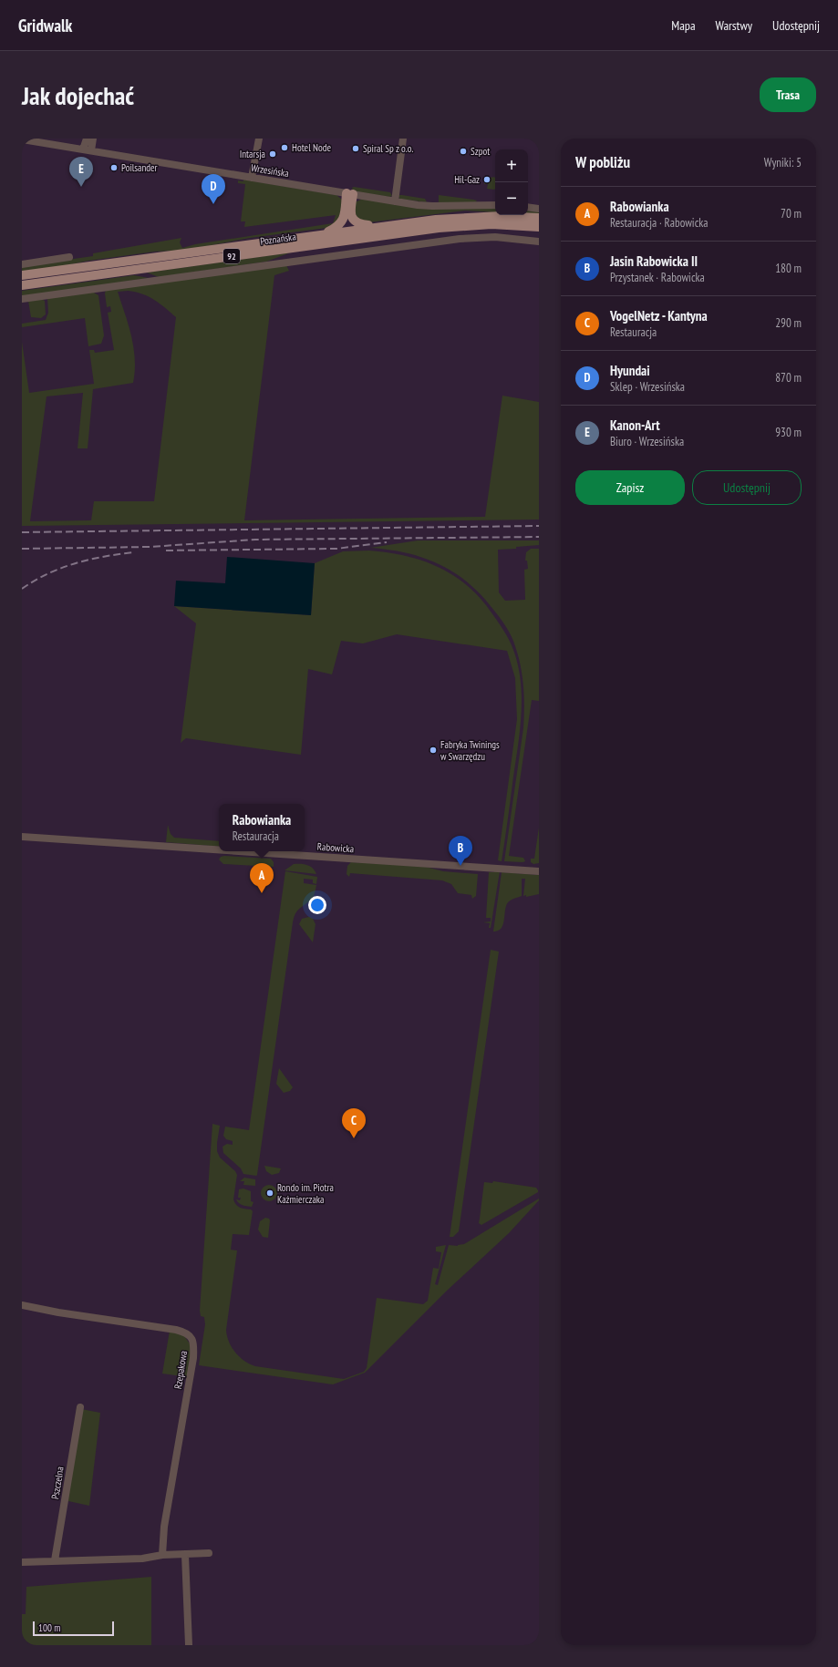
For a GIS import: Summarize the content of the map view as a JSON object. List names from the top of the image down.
{
  "streets": {
    "main road": ["Poznańska", "92"],
    "street": [
      "Wrzesińska",
      "Rabowicka",
      "Rzepakowa",
      "Pszczelna"
    ]
  },
  "places": [
    "Hotel Node",
    "Spiral Sp z o.o.",
    "Szpot",
    "Intarsja",
    "Poilsander",
    "Hil-Gaz",
    "Fabryka Twinings w Swarzędzu",
    "Rondo im. Piotra Kaźmierczaka"
  ],
  "scale_bar": "100 m",
  "page": {
    "header": "Gridwalk",
    "nav": ["Mapa", "Warstwy", "Udostępnij"],
    "buttons": [
      "Trasa",
      ["Zapisz", "Udostępnij"]
    ],
    "title": "Jak dojechać",
    "heading": ["W pobliżu", "Wyniki: 5"],
    "map_buttons": ["+", "−"],
    "pins": [
      "E",
      "D",
      "B",
      "A",
      "C"
    ],
    "list": [
      {
        "mark": "A",
        "name": "Rabowianka",
        "note": "Restauracja · Rabowicka",
        "value": "70 m"
      },
      {
        "mark": "B",
        "name": "Jasin Rabowicka II",
        "note": "Przystanek · Rabowicka",
        "value": "180 m"
      },
      {
        "mark": "C",
        "name": "VogelNetz - Kantyna",
        "note": "Restauracja",
        "value": "290 m"
      },
      {
        "mark": "D",
        "name": "Hyundai",
        "note": "Sklep · Wrzesińska",
        "value": "870 m"
      },
      {
        "mark": "E",
        "name": "Kanon-Art",
        "note": "Biuro · Wrzesińska",
        "value": "930 m"
      }
    ],
    "popup": ["Rabowianka", "Restauracja"],
    "scale": "100 m"
  }
}
